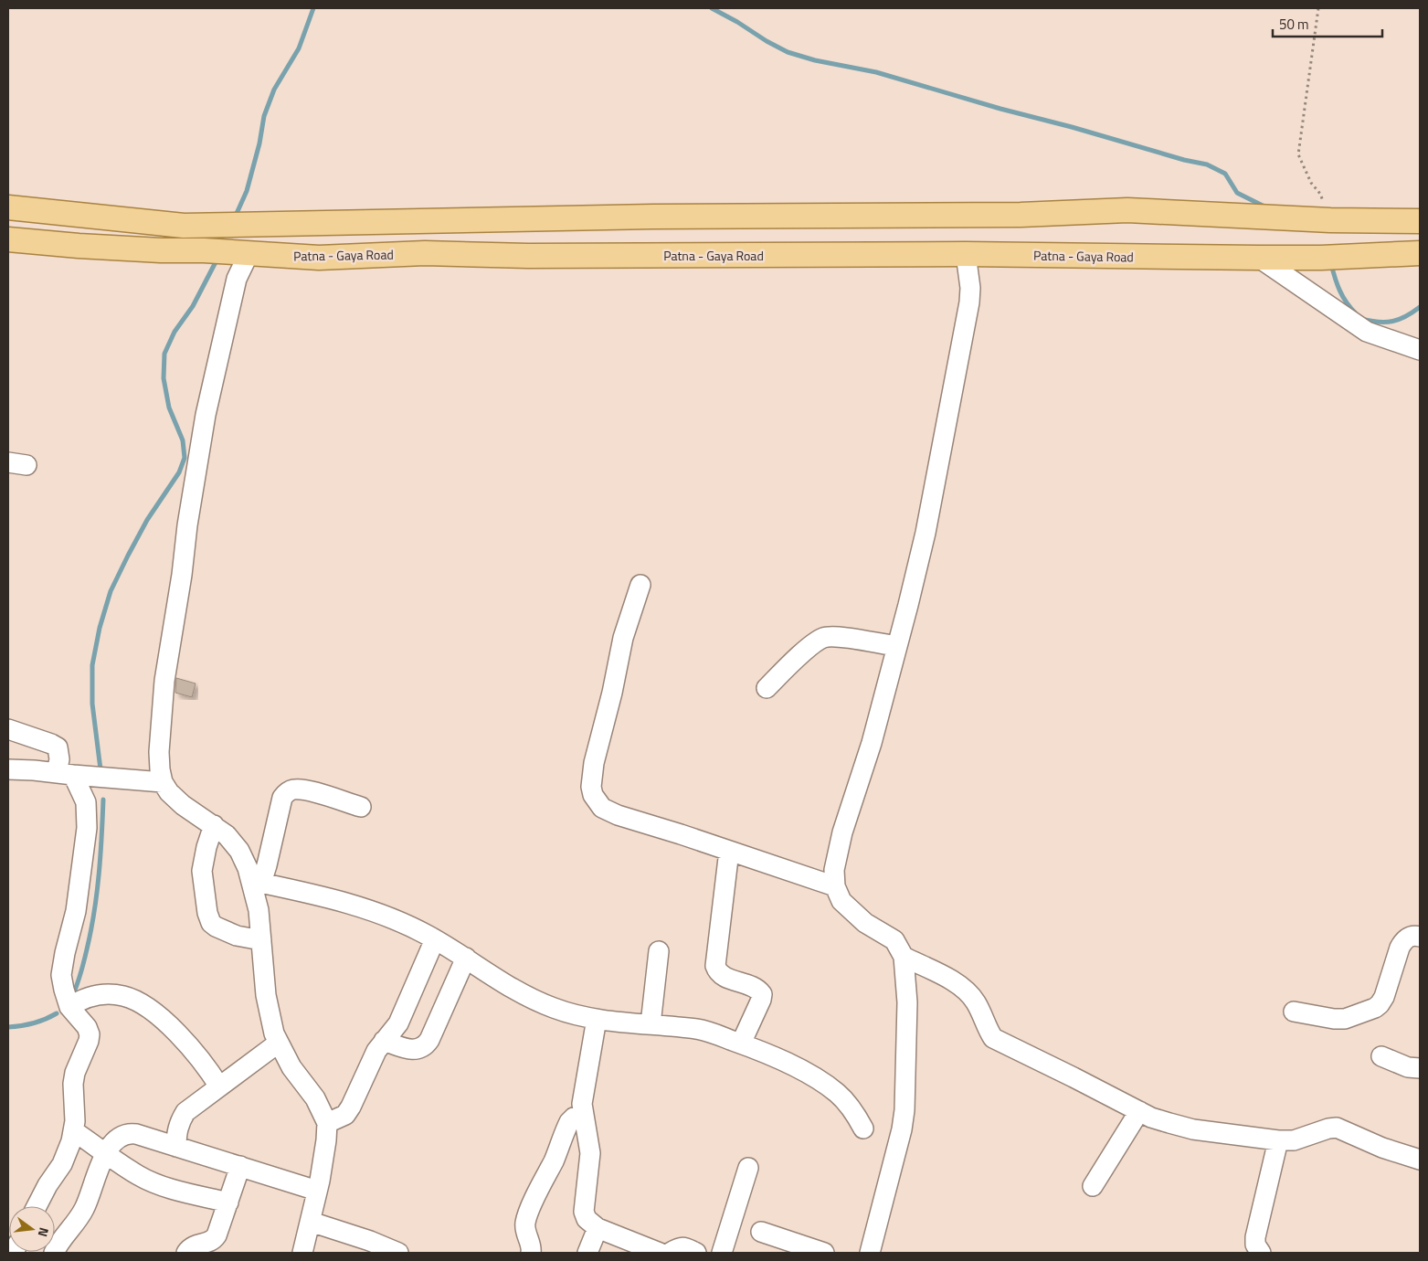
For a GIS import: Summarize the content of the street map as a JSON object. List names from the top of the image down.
{
  "streets": {
    "main road": ["Patna - Gaya Road"]
  },
  "scale_bar": "50 m",
  "north": "right"
}
